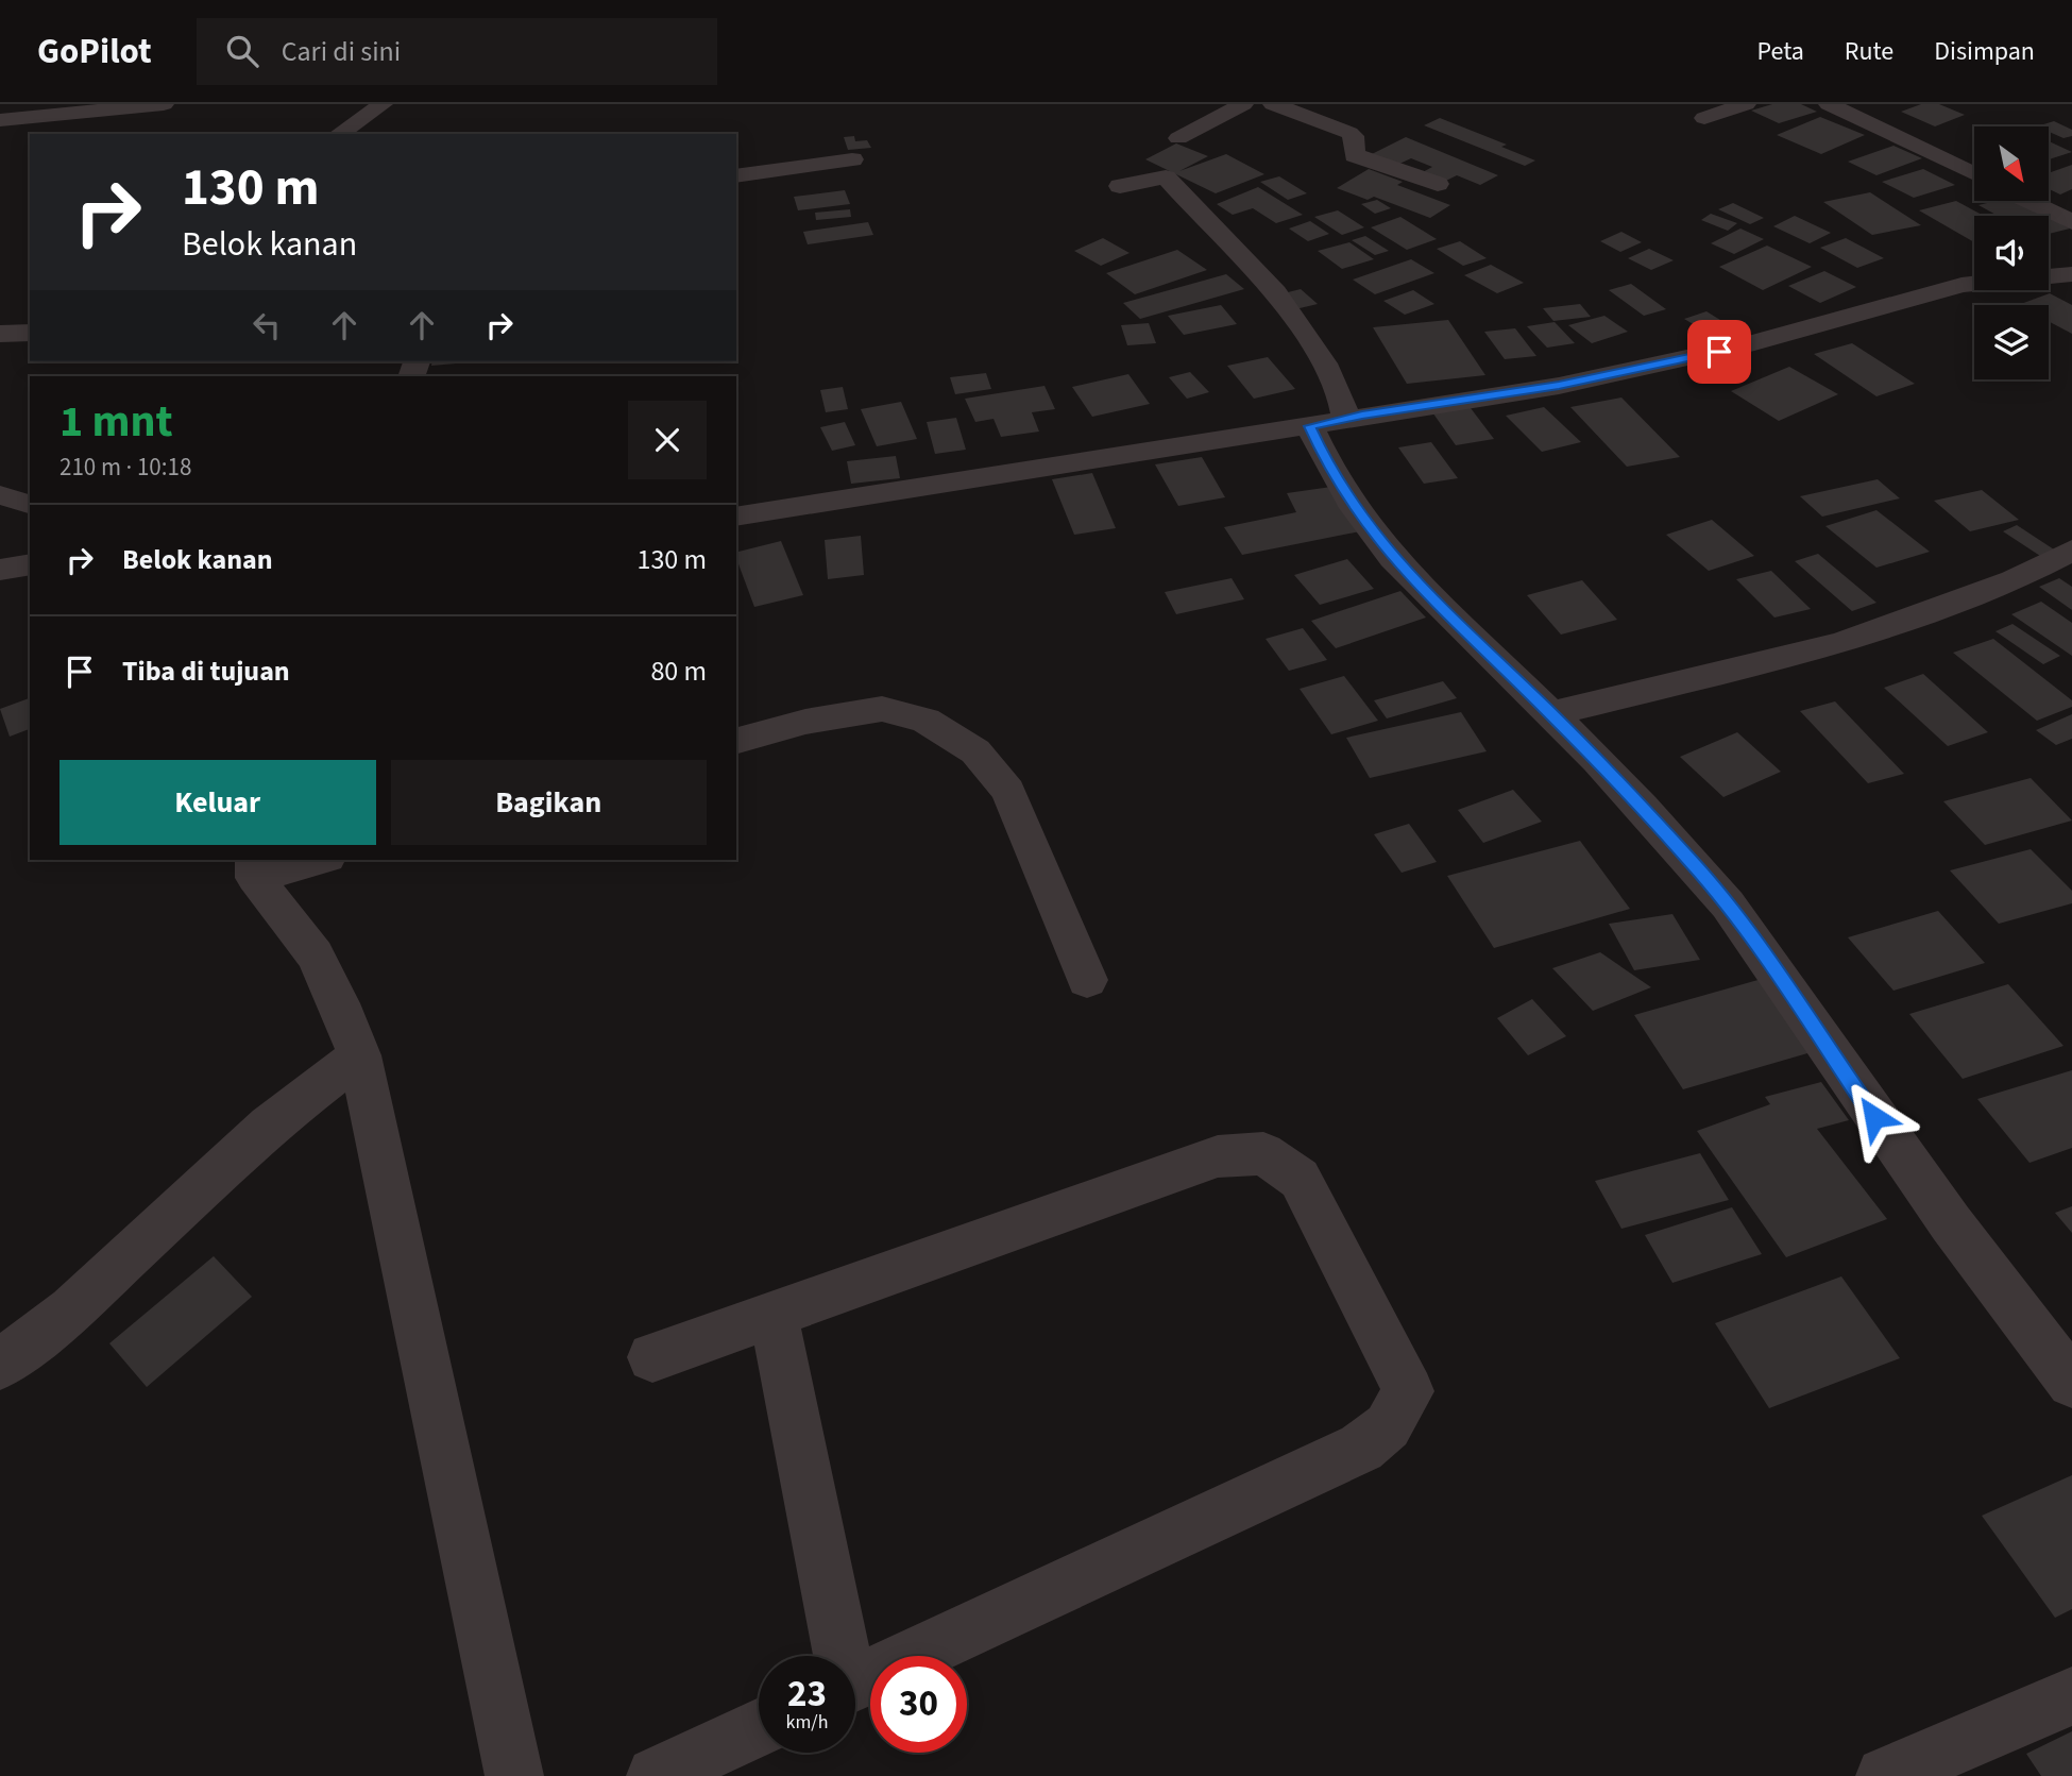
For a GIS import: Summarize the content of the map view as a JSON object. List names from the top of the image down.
{
  "north": "bottom right",
  "page": {
    "header": "GoPilot",
    "search": "Cari di sini",
    "nav": ["Peta", "Rute", "Disimpan"],
    "turn": ["130 m", "Belok kanan"],
    "heading": ["1 mnt", "210 m · 10:18"],
    "list": [
      {
        "name": "Belok kanan",
        "value": "130 m"
      },
      {
        "name": "Tiba di tujuan",
        "value": "80 m"
      }
    ],
    "buttons": ["Keluar", "Bagikan"],
    "speed": "23 km/h",
    "limit": "30"
  }
}
